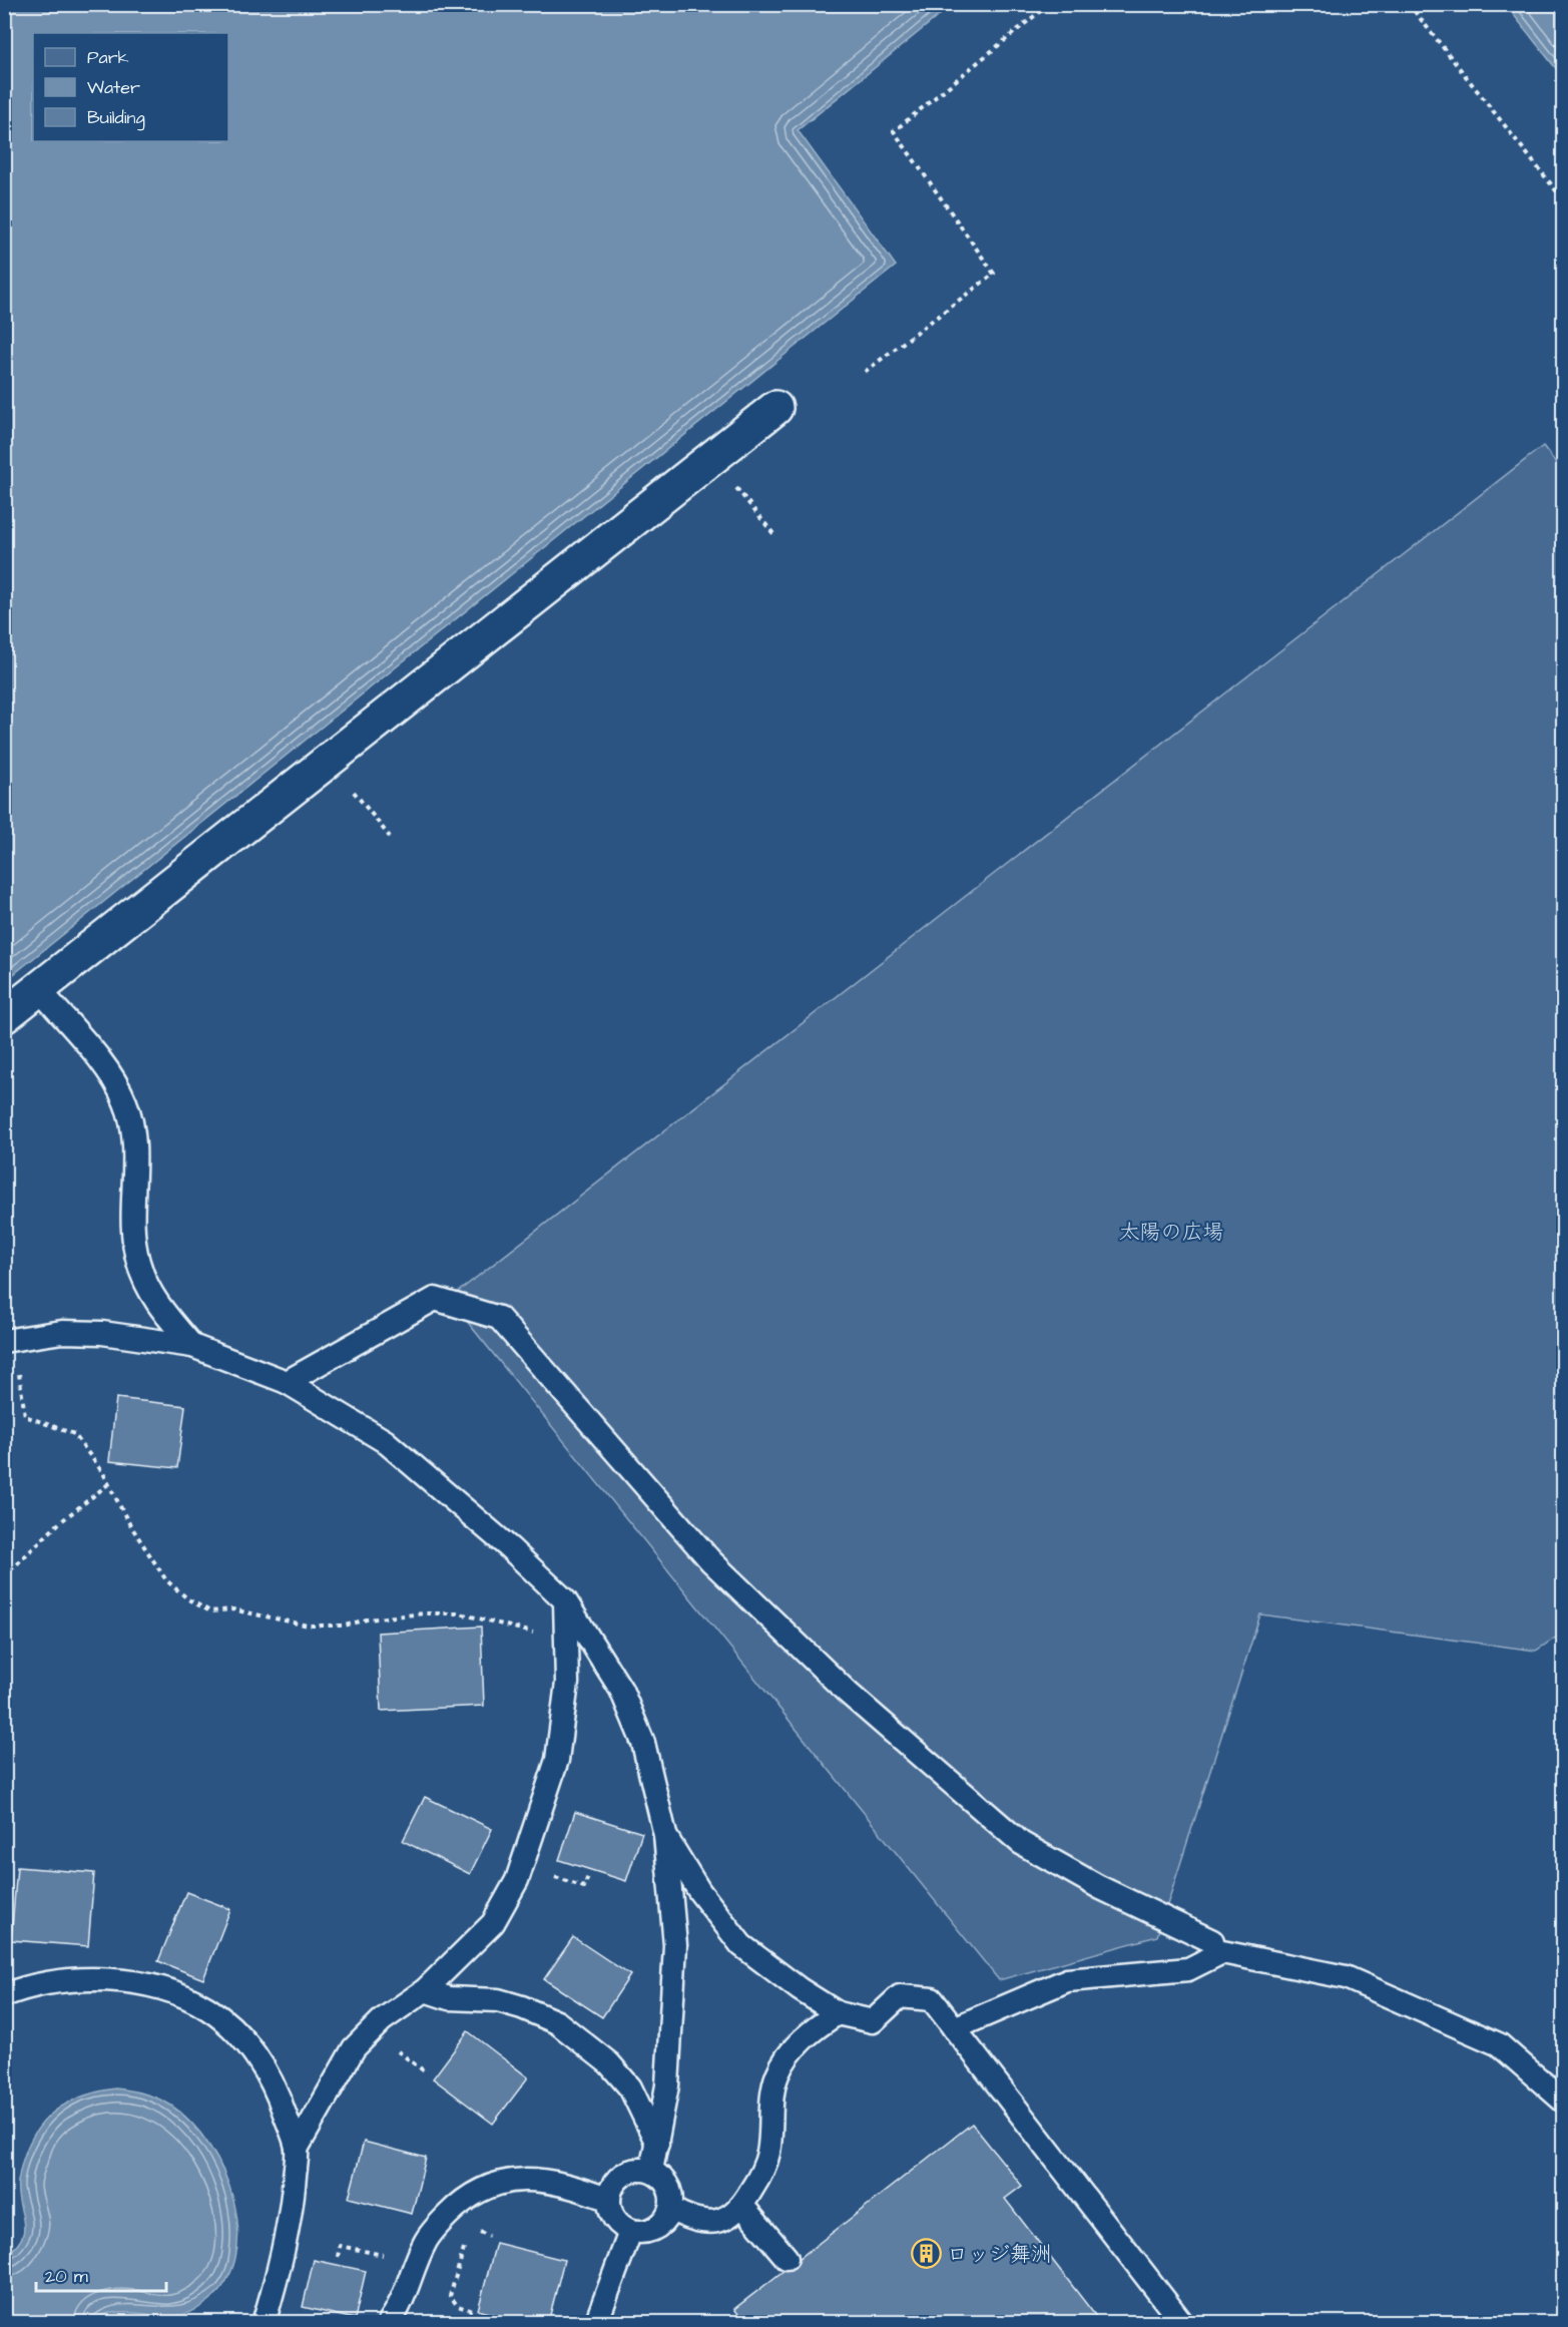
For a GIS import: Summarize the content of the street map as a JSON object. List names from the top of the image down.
{
  "parks": ["太陽の広場"],
  "places": {
    "building": ["ロッジ舞洲"]
  },
  "legend": ["Park", "Water", "Building"],
  "scale_bar": "20 m"
}
